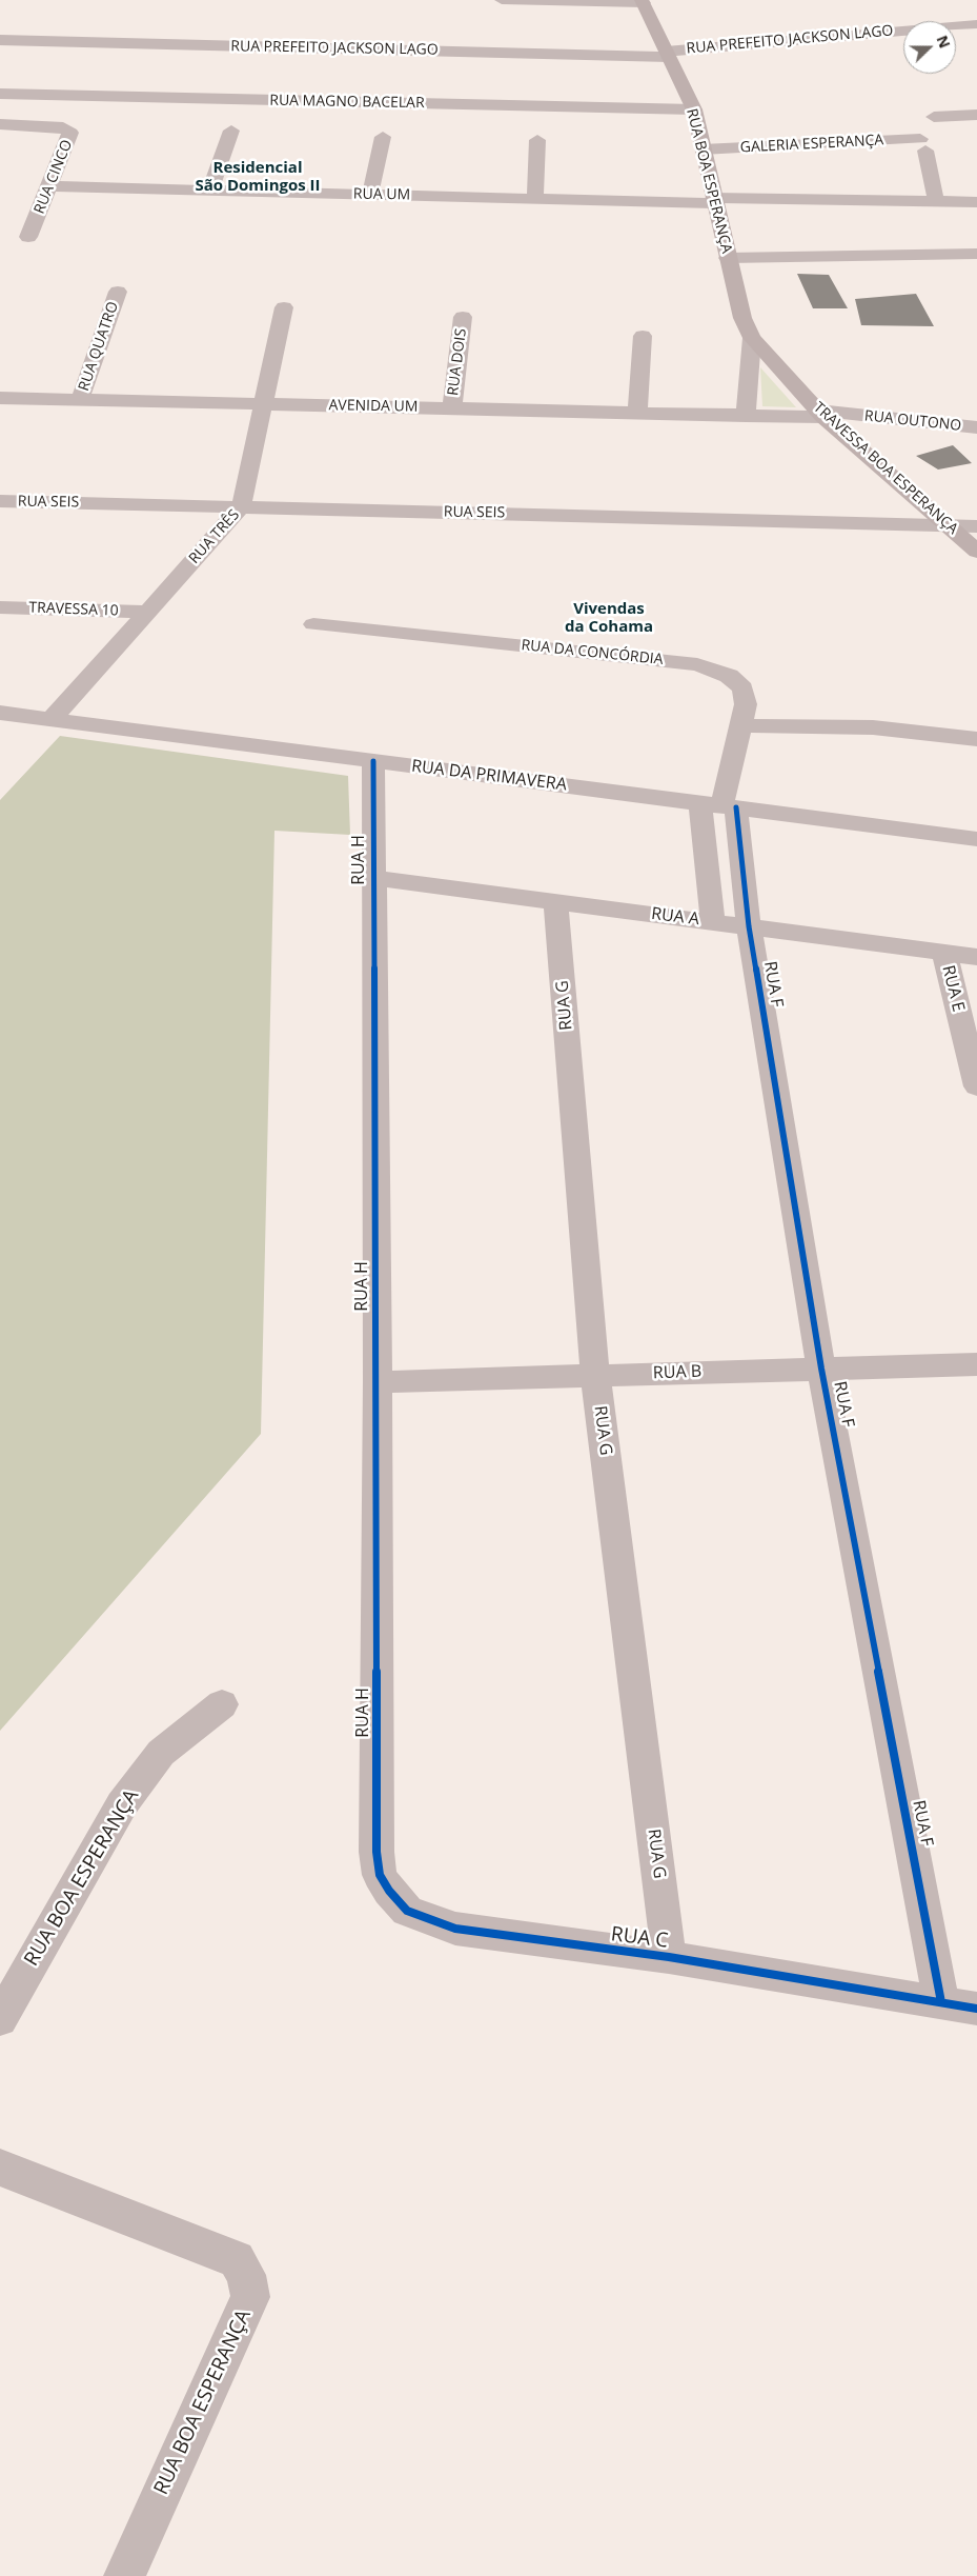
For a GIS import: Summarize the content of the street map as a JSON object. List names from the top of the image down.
{
  "streets": {
    "main road": ["RUA BOA ESPERANÇA", "TRAVESSA BOA ESPERANÇA"],
    "street": [
      "RUA PREFEITO JACKSON LAGO",
      "RUA MAGNO BACELAR",
      "GALERIA ESPERANÇA",
      "RUA CINCO",
      "RUA UM",
      "RUA QUATRO",
      "RUA DOIS",
      "AVENIDA UM",
      "RUA OUTONO",
      "RUA SEIS",
      "RUA TRÊS",
      "TRAVESSA 10",
      "RUA DA CONCÓRDIA",
      "RUA DA PRIMAVERA",
      "RUA H",
      "RUA A",
      "RUA F",
      "RUA E",
      "RUA G",
      "RUA B",
      "RUA C"
    ]
  },
  "crossings": [
    ["RUA PREFEITO JACKSON LAGO", "RUA BOA ESPERANÇA"],
    ["RUA MAGNO BACELAR", "RUA BOA ESPERANÇA"],
    ["GALERIA ESPERANÇA", "RUA BOA ESPERANÇA"],
    ["GALERIA ESPERANÇA", "RUA UM"],
    ["RUA CINCO", "RUA UM"],
    ["RUA BOA ESPERANÇA", "RUA UM"],
    ["RUA BOA ESPERANÇA", "TRAVESSA BOA ESPERANÇA"],
    ["RUA QUATRO", "AVENIDA UM"],
    ["RUA DOIS", "AVENIDA UM"],
    ["AVENIDA UM", "RUA OUTONO"],
    ["AVENIDA UM", "TRAVESSA BOA ESPERANÇA"],
    ["AVENIDA UM", "RUA TRÊS"],
    ["RUA OUTONO", "TRAVESSA BOA ESPERANÇA"],
    ["TRAVESSA BOA ESPERANÇA", "RUA SEIS"],
    ["RUA SEIS", "RUA TRÊS"],
    ["RUA TRÊS", "TRAVESSA 10"],
    ["RUA TRÊS", "RUA DA PRIMAVERA"],
    ["RUA DA CONCÓRDIA", "RUA DA PRIMAVERA"],
    ["RUA DA CONCÓRDIA", "RUA F"],
    ["RUA DA PRIMAVERA", "RUA H"],
    ["RUA DA PRIMAVERA", "RUA F"],
    ["RUA H", "RUA A"],
    ["RUA H", "RUA B"],
    ["RUA H", "RUA C"],
    ["RUA A", "RUA F"],
    ["RUA A", "RUA E"],
    ["RUA A", "RUA G"],
    ["RUA F", "RUA B"],
    ["RUA F", "RUA C"],
    ["RUA G", "RUA B"],
    ["RUA G", "RUA C"]
  ],
  "districts": ["Residencial São Domingos II", "Vivendas da Cohama"],
  "north": "right"
}
